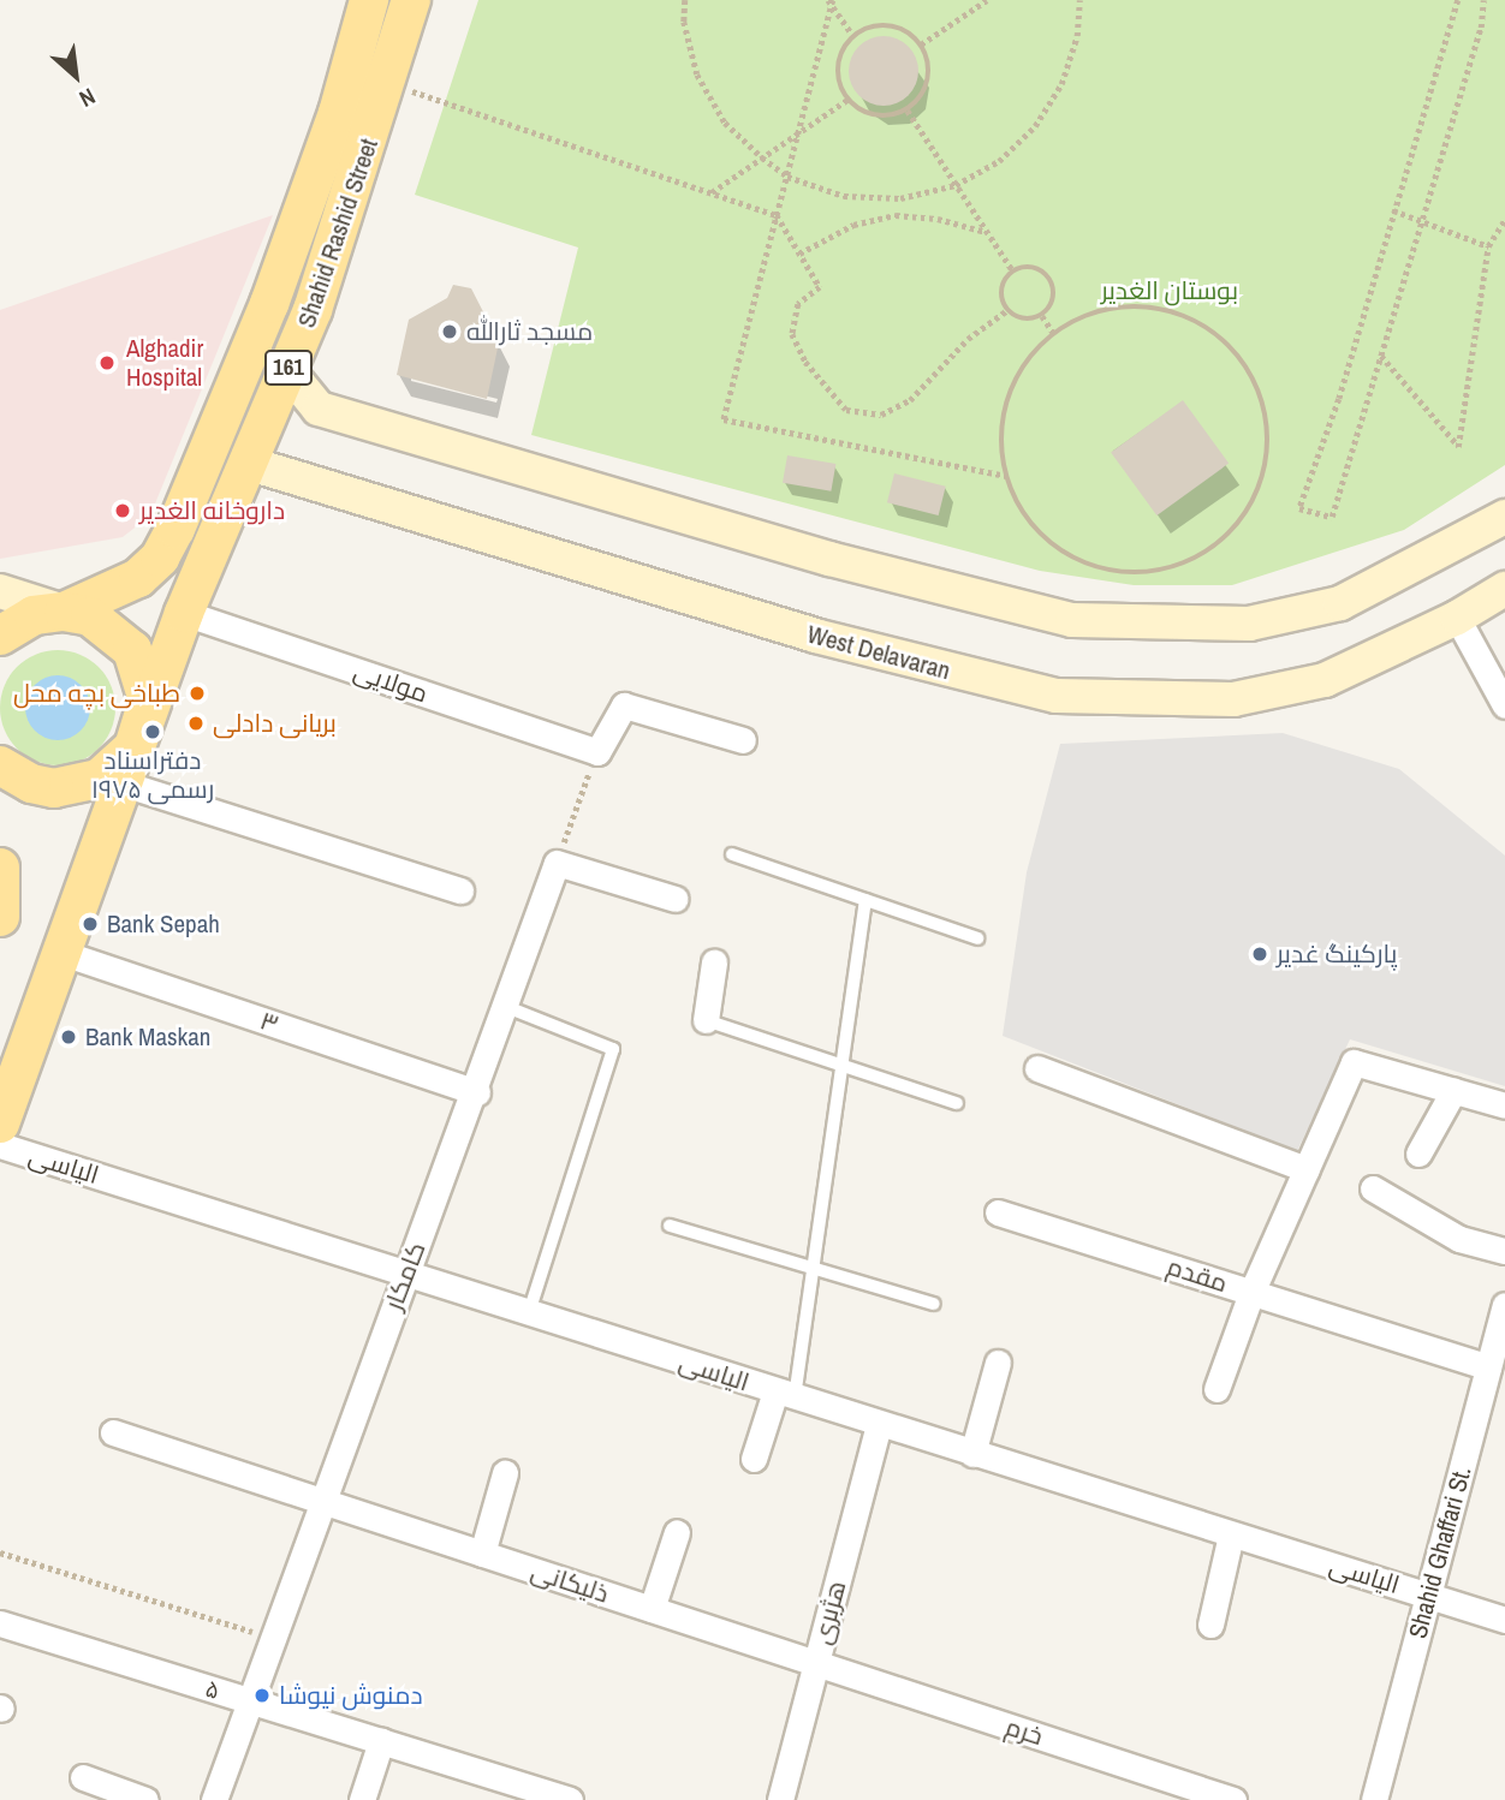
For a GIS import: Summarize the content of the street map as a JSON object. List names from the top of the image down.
{
  "streets": {
    "main road": ["Shahid Rashid Street", "161", "West Delavaran"],
    "street": [
      "مولایی",
      "۳",
      "الیاسی",
      "مقدم",
      "کامکار",
      "Shahid Ghaffari St.",
      "ذلیکانی",
      "هژبری",
      "۵",
      "خرم"
    ]
  },
  "crossings": [
    ["Shahid Rashid Street", "West Delavaran"],
    ["Shahid Rashid Street", "مولایی"],
    ["Shahid Rashid Street", "۳"],
    ["۳", "کامکار"],
    ["الیاسی", "کامکار"],
    ["الیاسی", "Shahid Ghaffari St."],
    ["الیاسی", "هژبری"],
    ["کامکار", "ذلیکانی"],
    ["کامکار", "۵"],
    ["ذلیکانی", "هژبری"],
    ["ذلیکانی", "خرم"],
    ["هژبری", "خرم"]
  ],
  "parks": ["بوستان الغدیر"],
  "places": [
    "مسجد ثارالله",
    "Alghadir Hospital",
    "داروخانه الغدیر",
    "طباخی بچه محل",
    "بریانی دادلی",
    "دفتراسناد رسمی ۱۹۷۵",
    "Bank Sepah",
    "پارکینگ غدیر",
    "Bank Maskan",
    "دمنوش نیوشا"
  ],
  "north": "bottom right"
}
